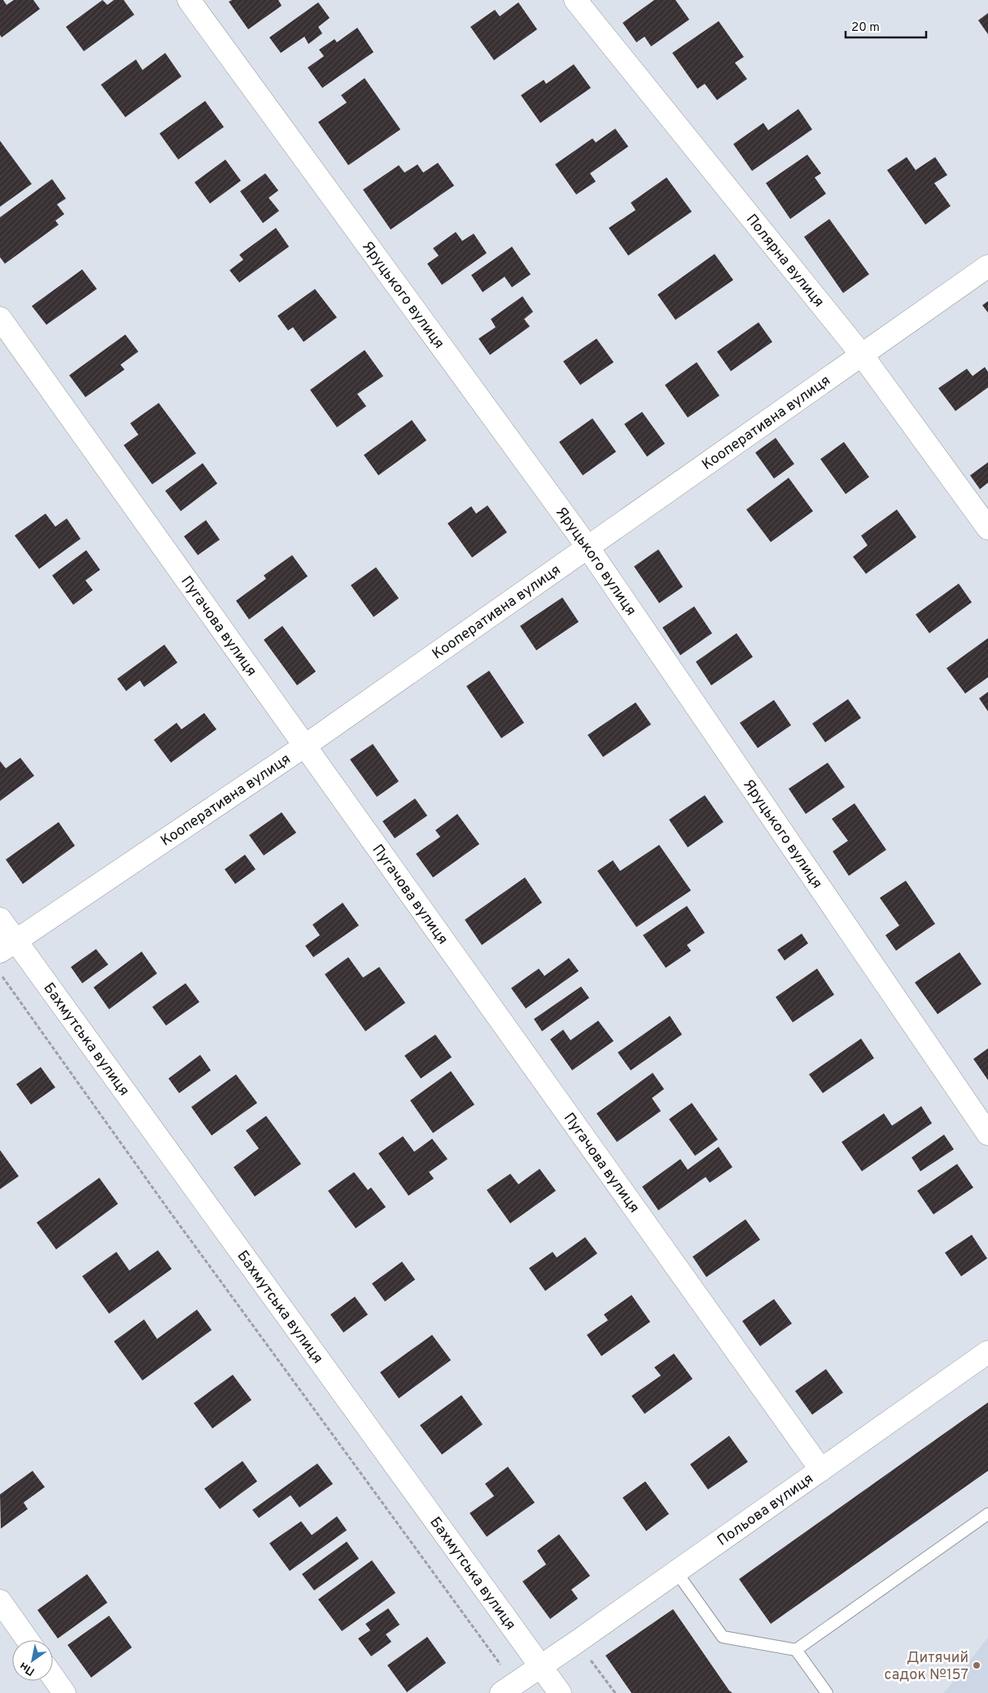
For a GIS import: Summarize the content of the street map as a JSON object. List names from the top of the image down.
{
  "streets": {
    "street": [
      "Полярна вулиця",
      "Яруцького вулиця",
      "Кооперативна вулиця",
      "Пугачова вулиця",
      "Бахмутська вулиця",
      "Польова вулиця"
    ]
  },
  "crossings": [
    ["Полярна вулиця", "Кооперативна вулиця"],
    ["Яруцького вулиця", "Кооперативна вулиця"],
    ["Кооперативна вулиця", "Пугачова вулиця"],
    ["Кооперативна вулиця", "Бахмутська вулиця"],
    ["Пугачова вулиця", "Польова вулиця"],
    ["Бахмутська вулиця", "Польова вулиця"]
  ],
  "places": ["Дитячий садок №157"],
  "scale_bar": "20 m",
  "north": "bottom left"
}
